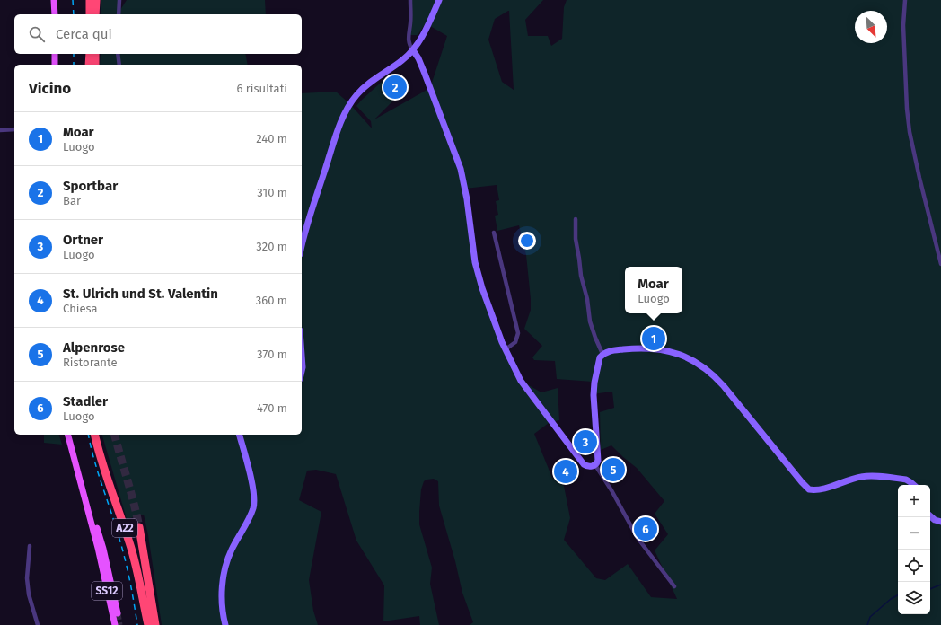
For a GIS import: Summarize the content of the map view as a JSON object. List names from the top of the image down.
{
  "streets": {
    "highway": ["A22"],
    "main road": ["SS12"]
  },
  "north": "bottom right",
  "page": {
    "search": "Cerca qui",
    "heading": ["Vicino", "6 risultati"],
    "pins": [
      "2",
      "1",
      "3",
      "5",
      "4",
      "6"
    ],
    "list": [
      {
        "mark": "1",
        "name": "Moar",
        "note": "Luogo",
        "value": "240 m"
      },
      {
        "mark": "2",
        "name": "Sportbar",
        "note": "Bar",
        "value": "310 m"
      },
      {
        "mark": "3",
        "name": "Ortner",
        "note": "Luogo",
        "value": "320 m"
      },
      {
        "mark": "4",
        "name": "St. Ulrich und St. Valentin",
        "note": "Chiesa",
        "value": "360 m"
      },
      {
        "mark": "5",
        "name": "Alpenrose",
        "note": "Ristorante",
        "value": "370 m"
      },
      {
        "mark": "6",
        "name": "Stadler",
        "note": "Luogo",
        "value": "470 m"
      }
    ],
    "popup": ["Moar", "Luogo"],
    "map_buttons": ["+", "−"]
  }
}
